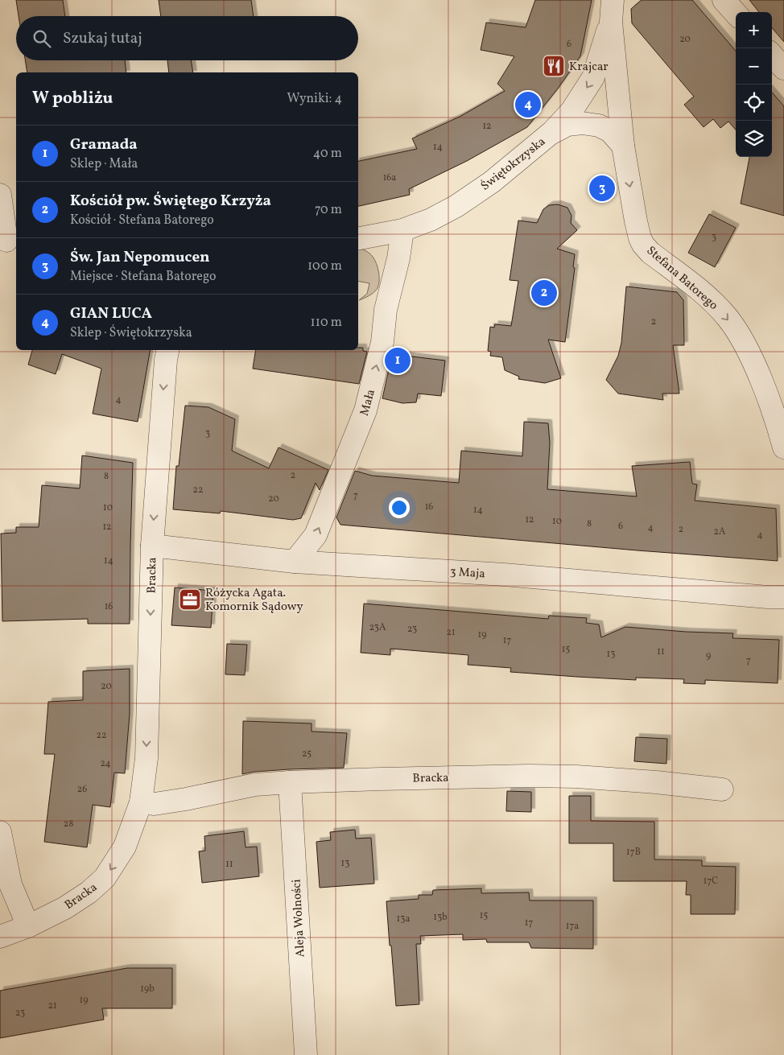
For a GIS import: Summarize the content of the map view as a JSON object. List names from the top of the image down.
{
  "streets": {
    "street": [
      "Świętokrzyska",
      "Stefana Batorego",
      "Mała",
      "3 Maja",
      "Bracka",
      "Aleja Wolności"
    ]
  },
  "crossings": [
    ["Świętokrzyska", "Stefana Batorego"],
    ["Świętokrzyska", "Mała"],
    ["Mała", "3 Maja"],
    ["3 Maja", "Bracka"],
    ["Bracka", "Aleja Wolności"]
  ],
  "one_way": [
    "Świętokrzyska",
    "Stefana Batorego",
    "Mała",
    "Bracka"
  ],
  "places": {
    "restaurant": ["Krajcar"],
    "office": ["Różycka Agata. Komornik Sądowy"]
  },
  "house_numbers": [
    "20",
    "6",
    "12",
    "14",
    "16a",
    "3",
    "2",
    "4",
    "3",
    "2",
    "8",
    "22",
    "7",
    "20",
    "16",
    "10",
    "14",
    "12",
    "10",
    "8",
    "6",
    "12",
    "4",
    "2",
    "2A",
    "4",
    "14",
    "16",
    "23A",
    "23",
    "21",
    "19",
    "17",
    "15",
    "11",
    "13",
    "9",
    "7",
    "20",
    "22",
    "25",
    "24",
    "26",
    "28",
    "17B",
    "13",
    "11",
    "17C",
    "15",
    "13b",
    "13a",
    "17",
    "17a",
    "19b",
    "19",
    "21",
    "23"
  ],
  "page": {
    "map_buttons": ["+", "−"],
    "search": "Szukaj tutaj",
    "heading": ["W pobliżu", "Wyniki: 4"],
    "pins": [
      "4",
      "3",
      "2",
      "1"
    ],
    "list": [
      {
        "mark": "1",
        "name": "Gramada",
        "note": "Sklep · Mała",
        "value": "40 m"
      },
      {
        "mark": "2",
        "name": "Kościół pw. Świętego Krzyża",
        "note": "Kościół · Stefana Batorego",
        "value": "70 m"
      },
      {
        "mark": "3",
        "name": "Św. Jan Nepomucen",
        "note": "Miejsce · Stefana Batorego",
        "value": "100 m"
      },
      {
        "mark": "4",
        "name": "GIAN LUCA",
        "note": "Sklep · Świętokrzyska",
        "value": "110 m"
      }
    ]
  }
}
